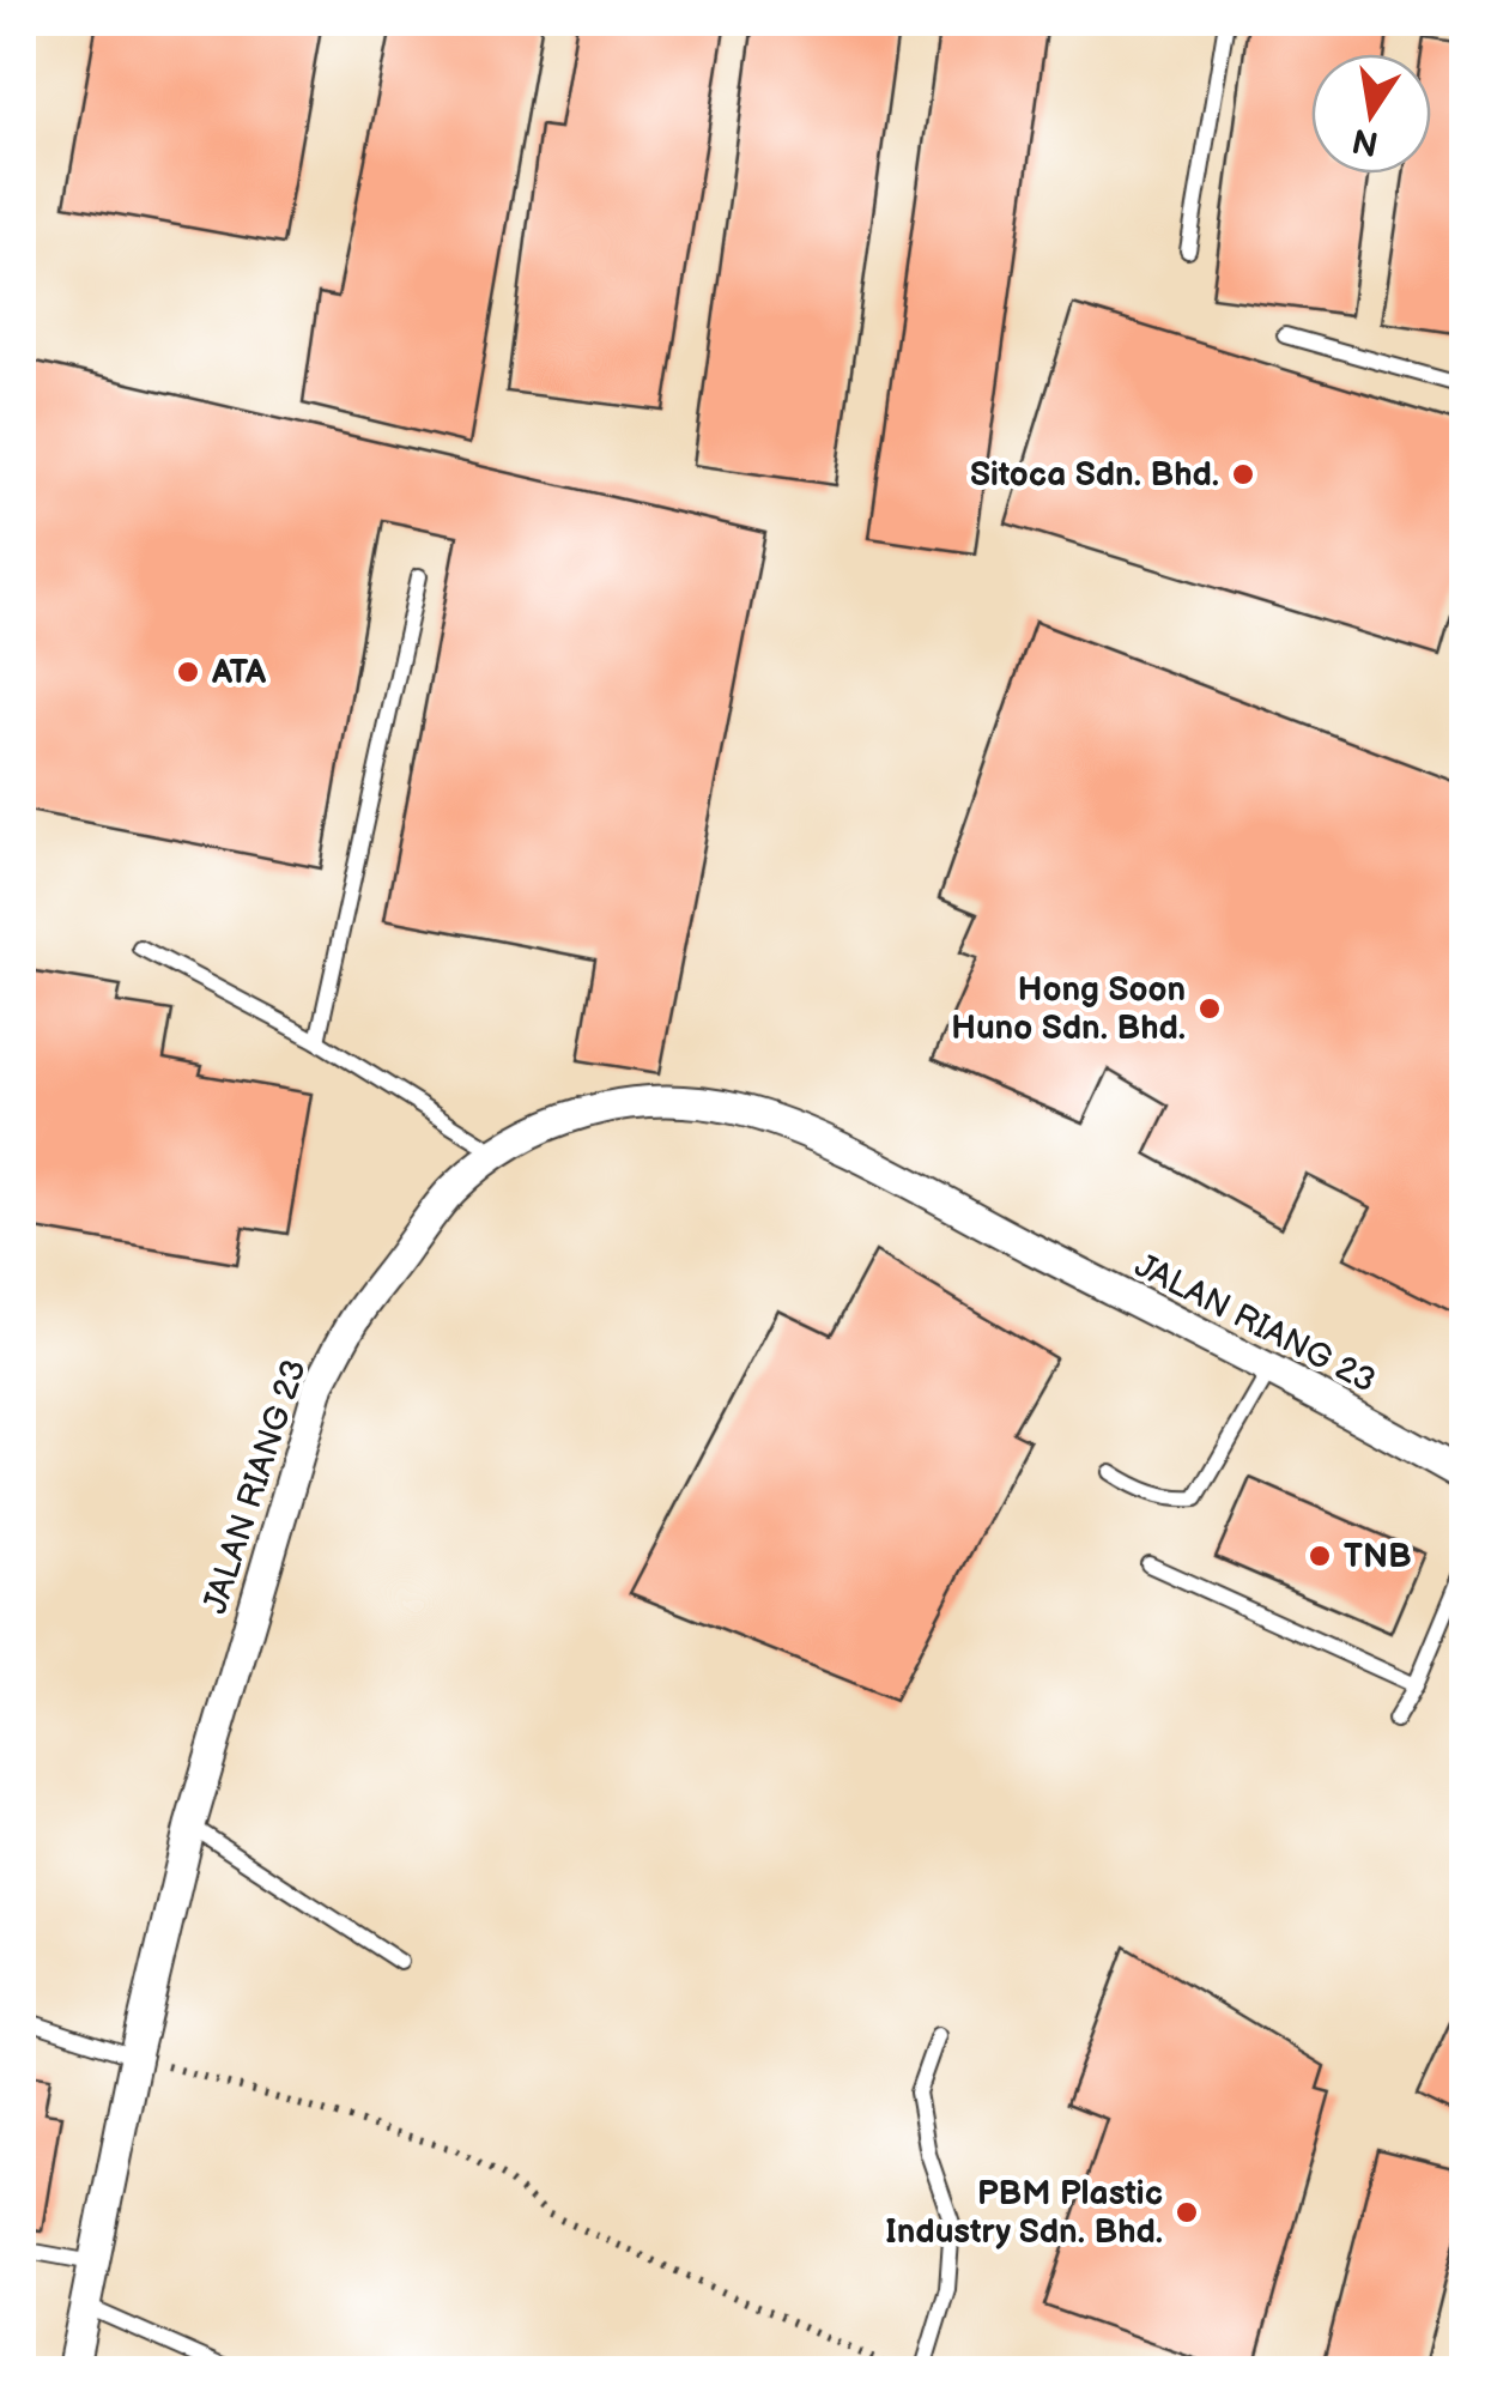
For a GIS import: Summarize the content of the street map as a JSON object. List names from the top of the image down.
{
  "streets": {
    "street": ["JALAN RIANG 23"]
  },
  "places": [
    "Sitoca Sdn. Bhd.",
    "ATA",
    "Hong Soon Huno Sdn. Bhd.",
    "TNB",
    "PBM Plastic Industry Sdn. Bhd."
  ],
  "north": "bottom"
}
